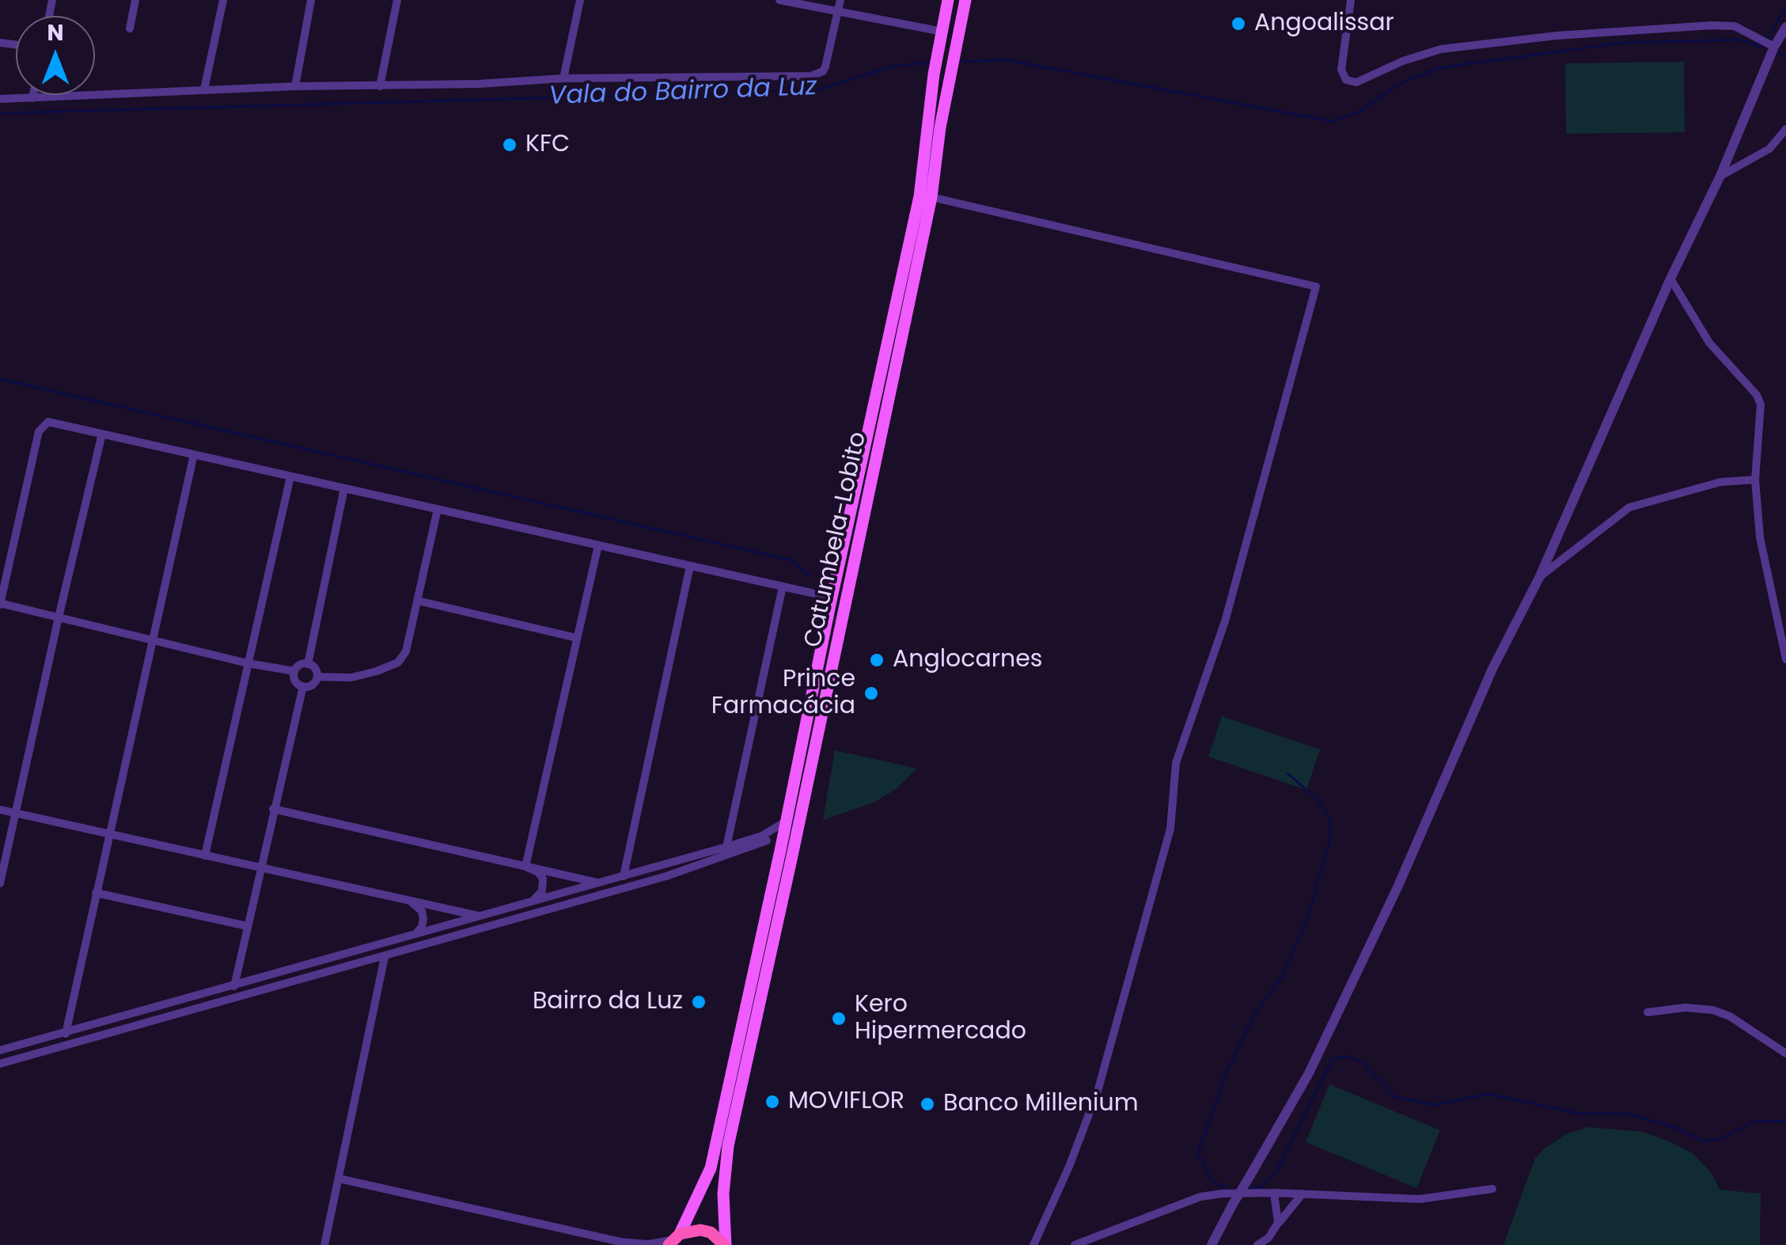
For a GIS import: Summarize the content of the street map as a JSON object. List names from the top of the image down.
{
  "streets": {
    "main road": ["Catumbela-Lobito"]
  },
  "water": ["Vala do Bairro da Luz"],
  "places": [
    "Angoalissar",
    "KFC",
    "Anglocarnes",
    "Prince Farmacácia",
    "Bairro da Luz",
    "Kero Hipermercado",
    "MOVIFLOR",
    "Banco Millenium"
  ],
  "north": "top"
}
